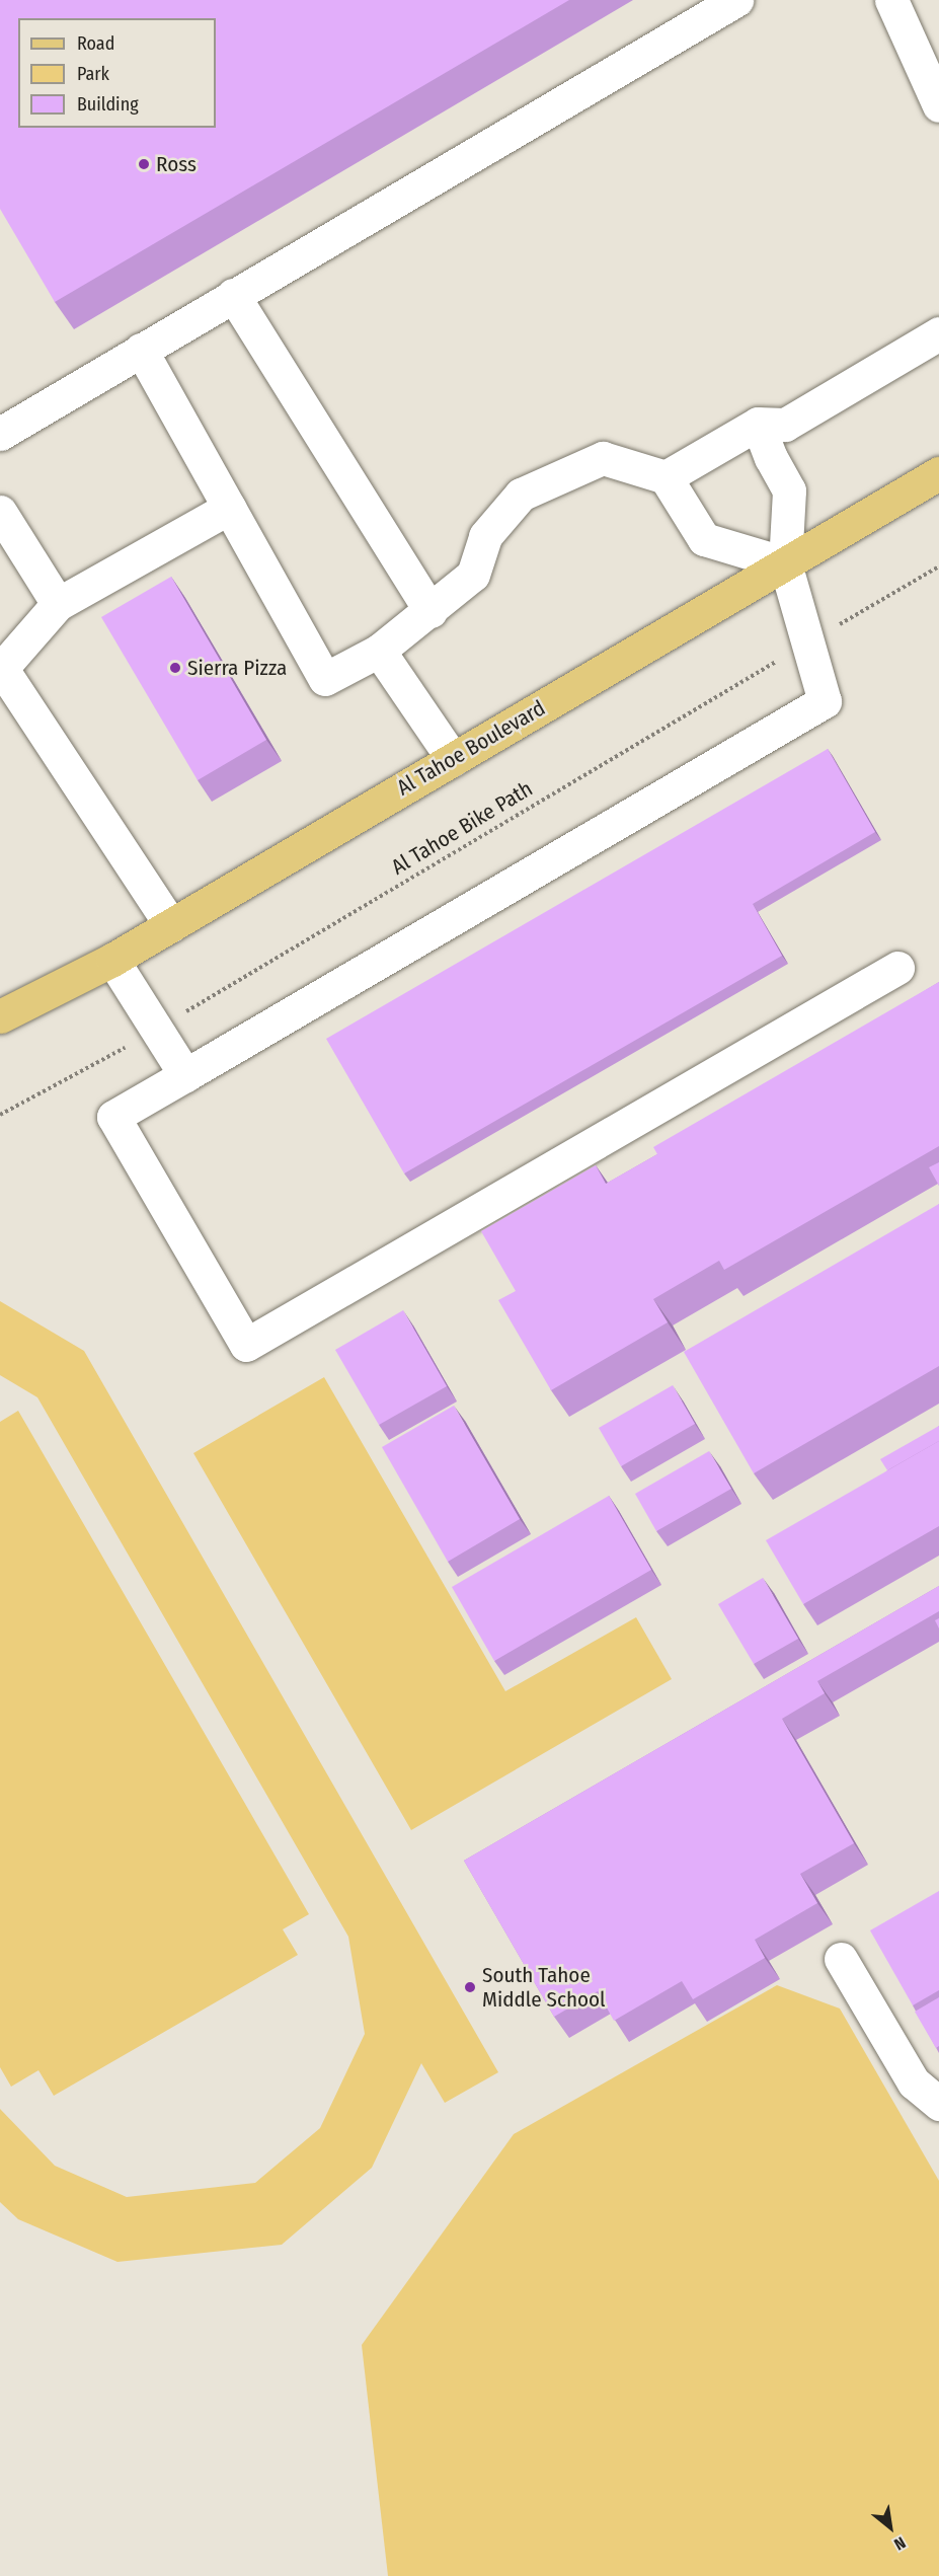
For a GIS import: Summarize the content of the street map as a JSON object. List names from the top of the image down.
{
  "streets": {
    "main road": ["Al Tahoe Boulevard"],
    "path": ["Al Tahoe Bike Path"]
  },
  "places": ["Ross", "Sierra Pizza", "South Tahoe Middle School"],
  "legend": ["Road", "Park", "Building"],
  "north": "bottom right"
}
